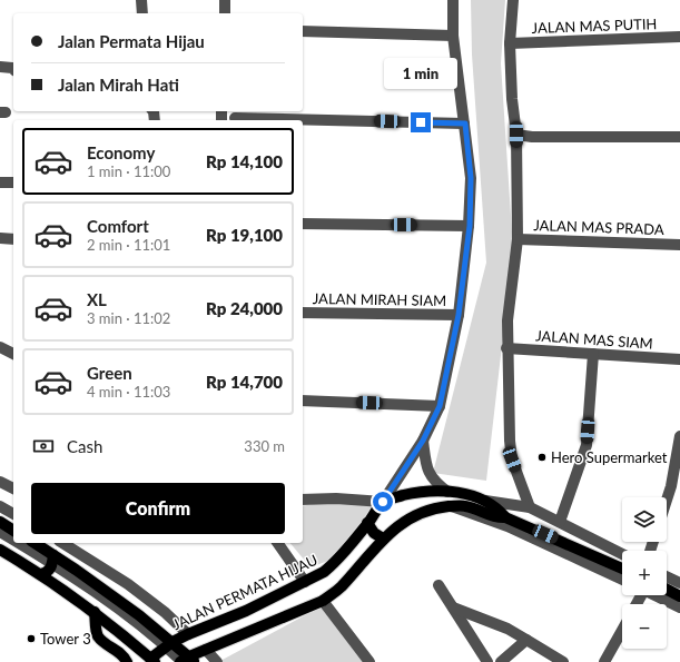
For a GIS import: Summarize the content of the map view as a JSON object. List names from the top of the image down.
{
  "streets": {
    "main road": ["JALAN PERMATA HIJAU"],
    "street": [
      "JALAN MAS PUTIH",
      "JALAN MAS PRADA",
      "JALAN MIRAH SIAM",
      "JALAN MAS SIAM"
    ]
  },
  "crossings": [
    ["JALAN MIRAH SIAM", "JALAN PERMATA HIJAU"]
  ],
  "places": ["Hero Supermarket", "Tower 3"],
  "page": {
    "banner": ["Jalan Permata Hijau", "Jalan Mirah Hati"],
    "bubble": "1 min",
    "list": [
      {
        "name": "Economy",
        "note": "1 min · 11:00",
        "value": "Rp 14,100"
      },
      {
        "name": "Comfort",
        "note": "2 min · 11:01",
        "value": "Rp 19,100"
      },
      {
        "name": "XL",
        "note": "3 min · 11:02",
        "value": "Rp 24,000"
      },
      {
        "name": "Green",
        "note": "4 min · 11:03",
        "value": "Rp 14,700"
      }
    ],
    "pay": ["Cash", "330 m"],
    "buttons": "Confirm",
    "map_buttons": ["+", "−"]
  }
}
